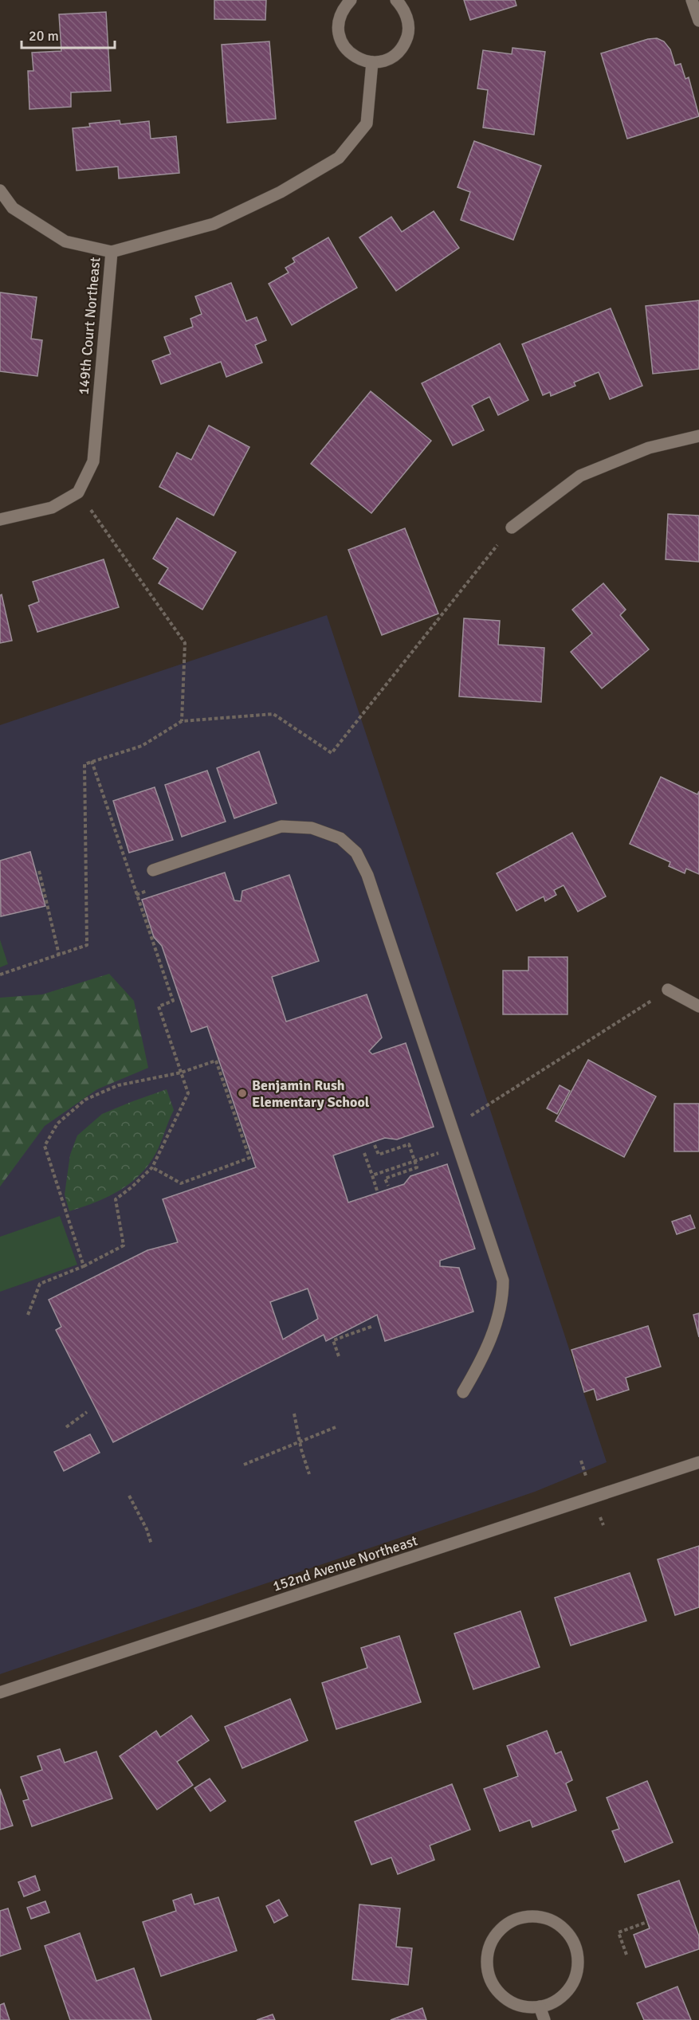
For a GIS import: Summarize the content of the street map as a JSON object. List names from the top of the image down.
{
  "streets": {
    "street": ["149th Court Northeast", "152nd Avenue Northeast"]
  },
  "places": ["Benjamin Rush Elementary School"],
  "scale_bar": "20 m"
}
